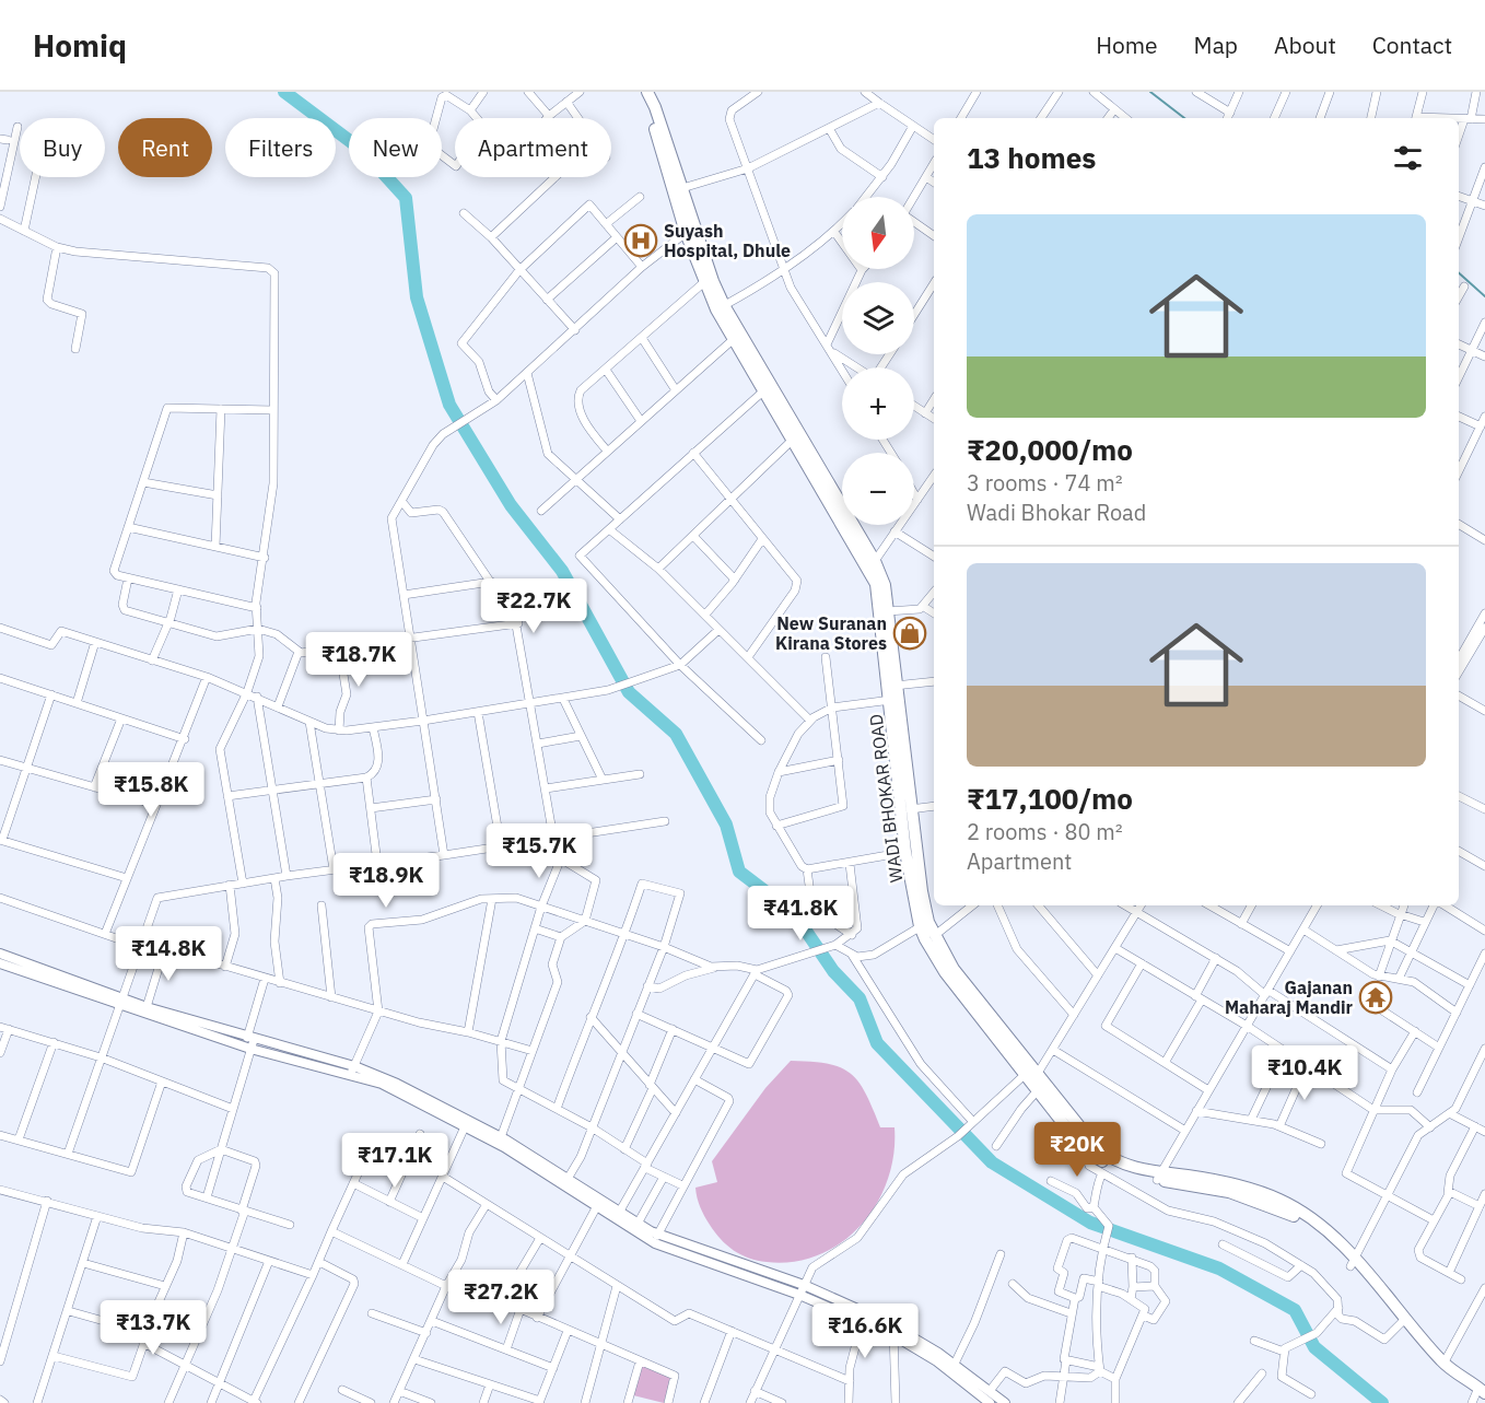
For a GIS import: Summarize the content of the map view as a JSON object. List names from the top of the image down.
{
  "streets": {
    "main road": ["WADI BHOKAR ROAD"]
  },
  "places": {
    "hospital": ["Suyash Hospital, Dhule"],
    "shop": ["New Suranan Kirana Stores"],
    "temple": ["Gajanan Maharaj Mandir"]
  },
  "north": "bottom",
  "page": {
    "header": "Homiq",
    "nav": [
      "Home",
      "Map",
      "About",
      "Contact"
    ],
    "chip": [
      "Buy",
      "Rent",
      "Filters",
      "New",
      "Apartment"
    ],
    "heading": "13 homes",
    "map_buttons": ["+", "−"],
    "list": [
      {
        "name": "₹20,000/mo",
        "note": "3 rooms · 74 m² · Wadi Bhokar Road"
      },
      {
        "name": "₹17,100/mo",
        "note": "2 rooms · 80 m² · Apartment"
      }
    ],
    "price": [
      "₹22.7K",
      "₹18.7K",
      "₹15.8K",
      "₹15.7K",
      "₹18.9K",
      "₹41.8K",
      "₹14.8K",
      "₹10.4K",
      "₹20K",
      "₹17.1K",
      "₹27.2K",
      "₹13.7K",
      "₹16.6K"
    ]
  }
}
